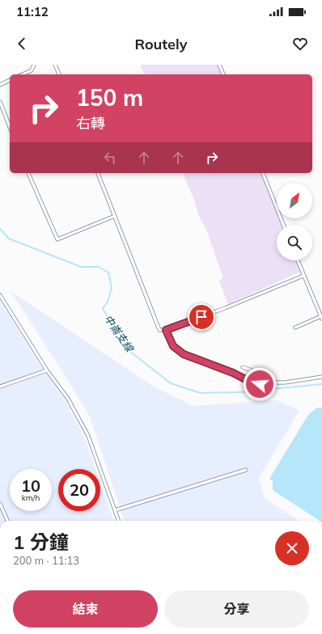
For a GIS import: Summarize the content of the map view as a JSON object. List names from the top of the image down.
{
  "water": ["中崙支線"],
  "north": "top right",
  "page": {
    "status": "11:12",
    "header": "Routely",
    "turn": ["150 m", "右轉"],
    "speed": "10 km/h",
    "limit": "20",
    "heading": ["1 分鐘", "200 m · 11:13"],
    "buttons": ["結束", "分享"]
  }
}
